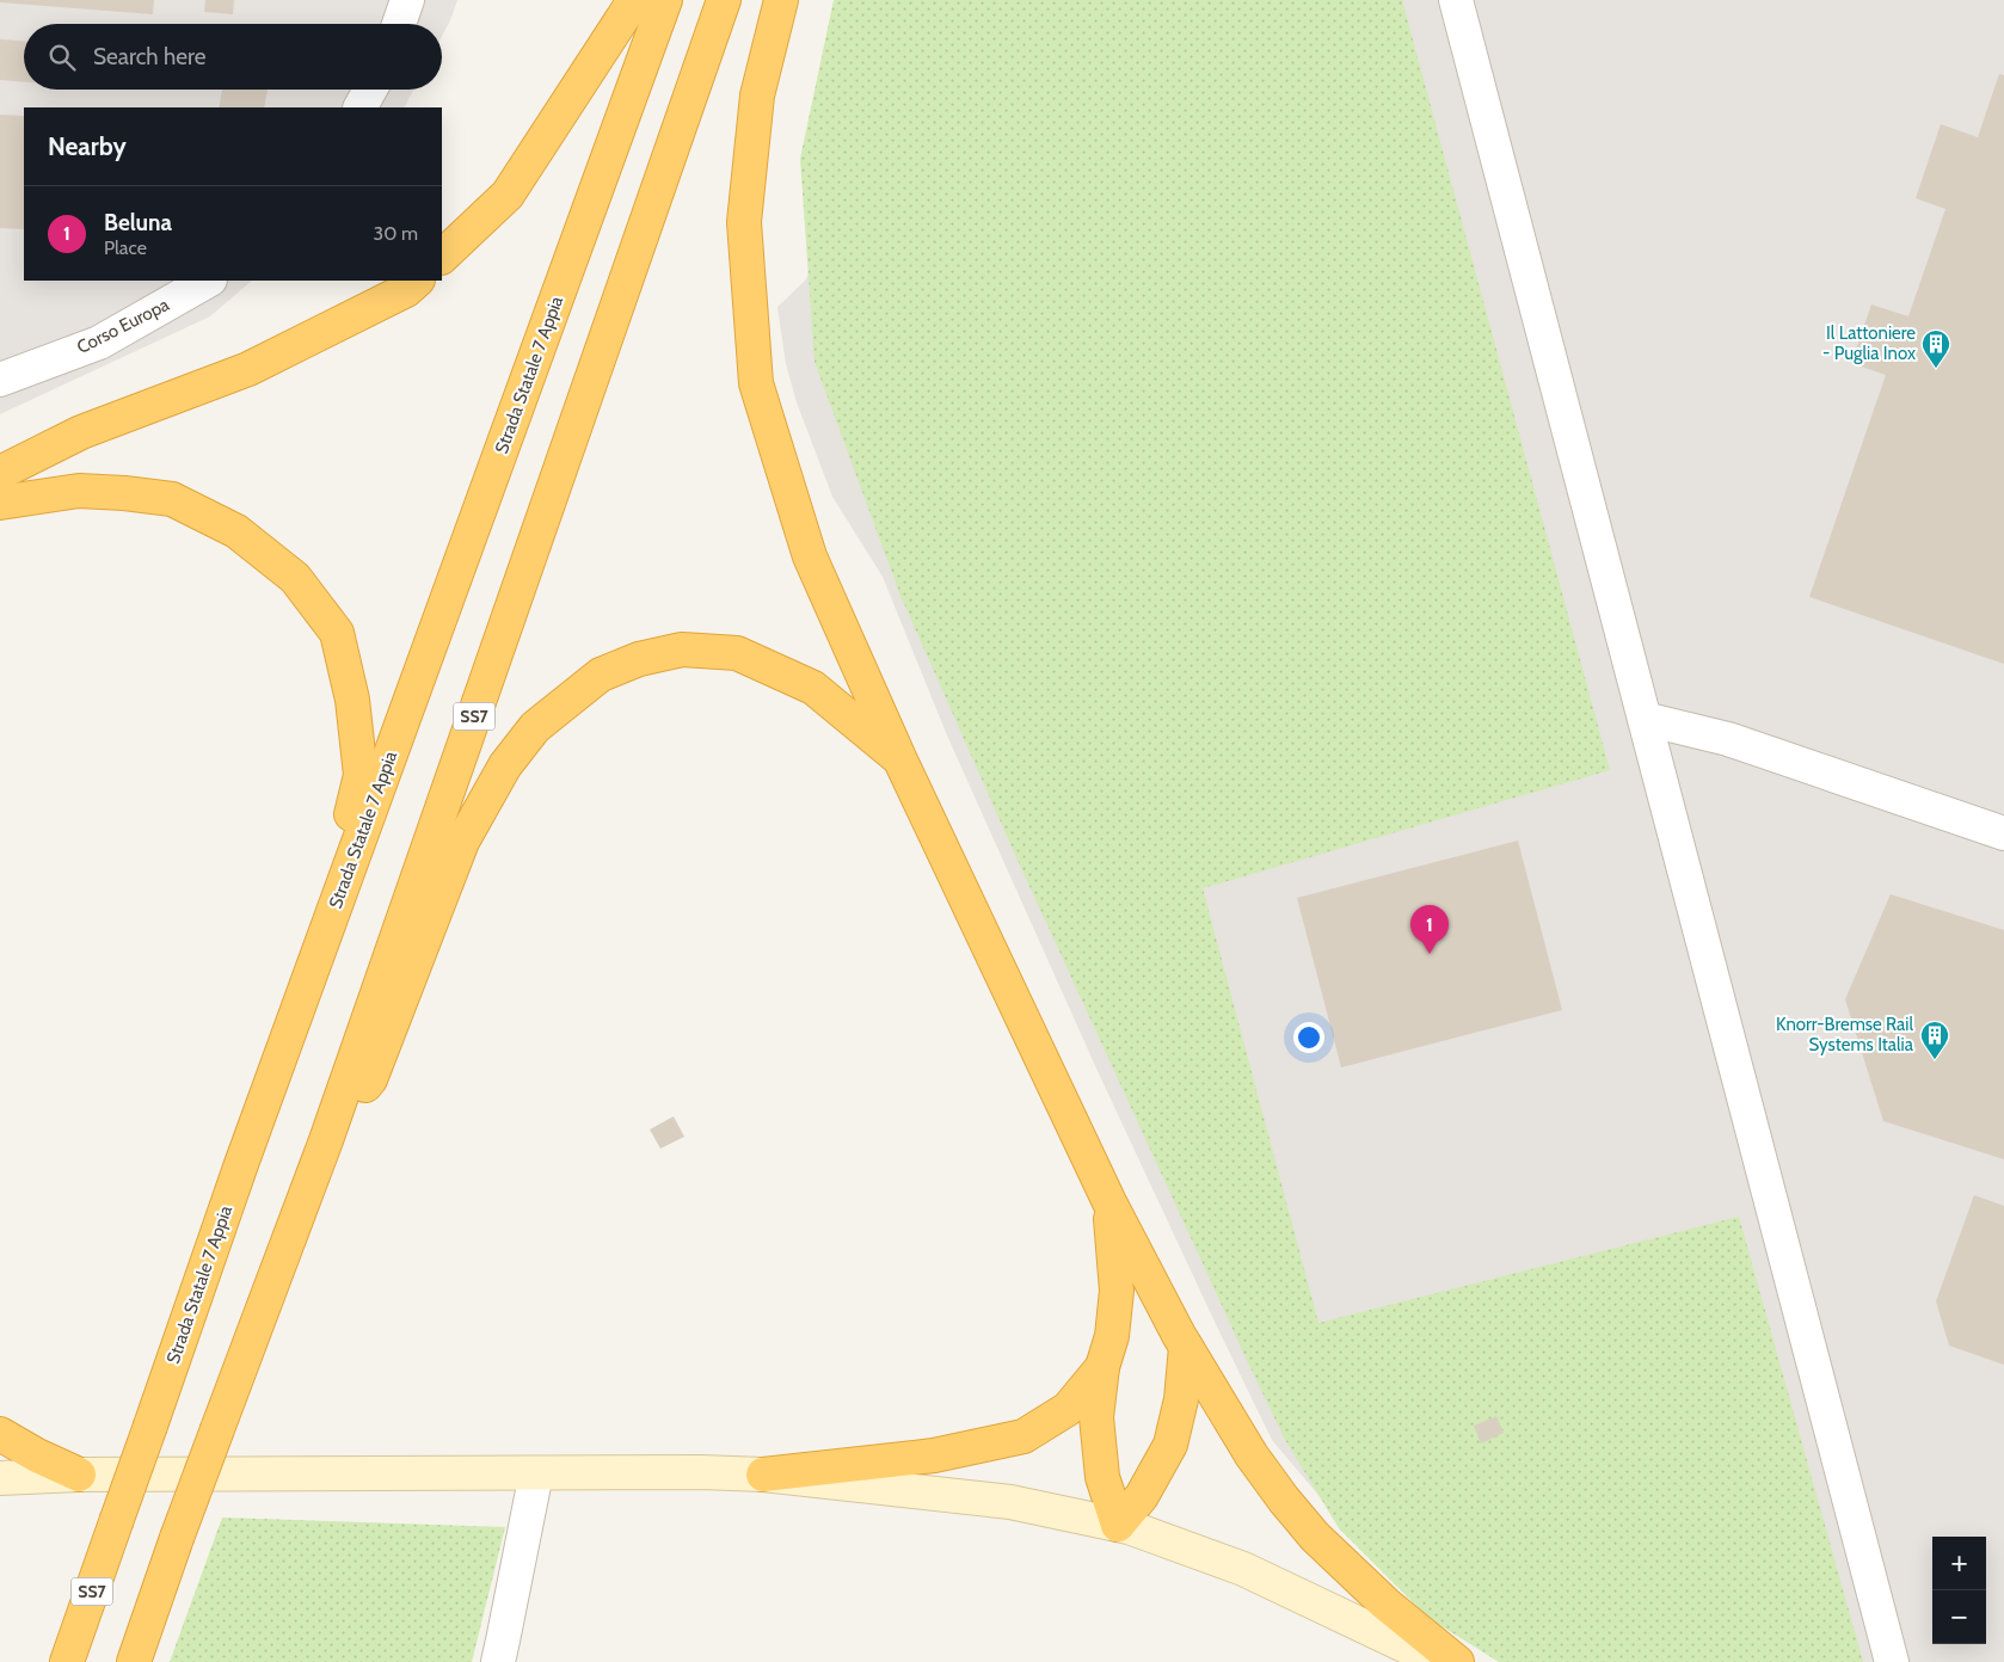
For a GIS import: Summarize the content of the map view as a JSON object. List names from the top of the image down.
{
  "streets": {
    "highway": ["Strada Statale 7 Appia", "SS7"],
    "street": ["Corso Europa"]
  },
  "places": {
    "building": ["Il Lattoniere - Puglia Inox", "Knorr-Bremse Rail Systems Italia"]
  },
  "page": {
    "search": "Search here",
    "heading": "Nearby",
    "list": [
      {
        "mark": "1",
        "name": "Beluna",
        "note": "Place",
        "value": "30 m"
      }
    ],
    "pins": "1",
    "map_buttons": ["+", "−"]
  }
}
